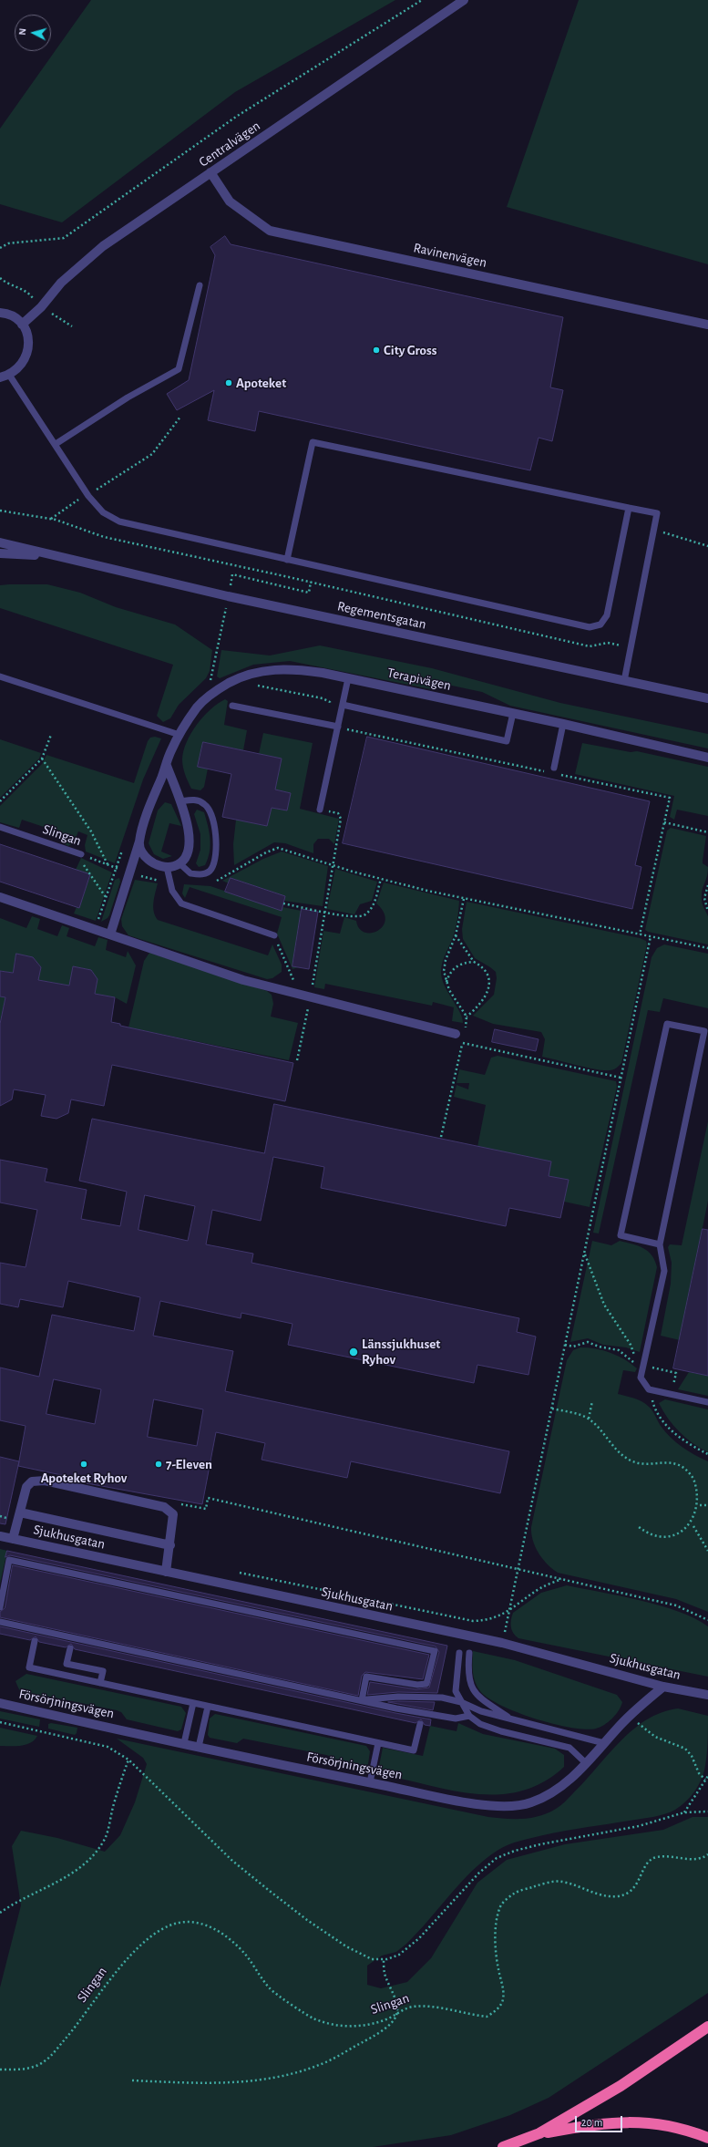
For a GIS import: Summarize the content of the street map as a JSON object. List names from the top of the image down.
{
  "streets": {
    "street": [
      "Centralvägen",
      "Ravinenvägen",
      "Regementsgatan",
      "Terapivägen",
      "Sjukhusgatan",
      "Försörjningsvägen"
    ],
    "lane": ["Slingan"]
  },
  "crossings": [
    ["Centralvägen", "Ravinenvägen"],
    ["Sjukhusgatan", "Försörjningsvägen"]
  ],
  "places": [
    "City Gross",
    "Apoteket",
    "Länssjukhuset Ryhov",
    "Apoteket Ryhov",
    "7-Eleven"
  ],
  "scale_bar": "20 m",
  "north": "left"
}
